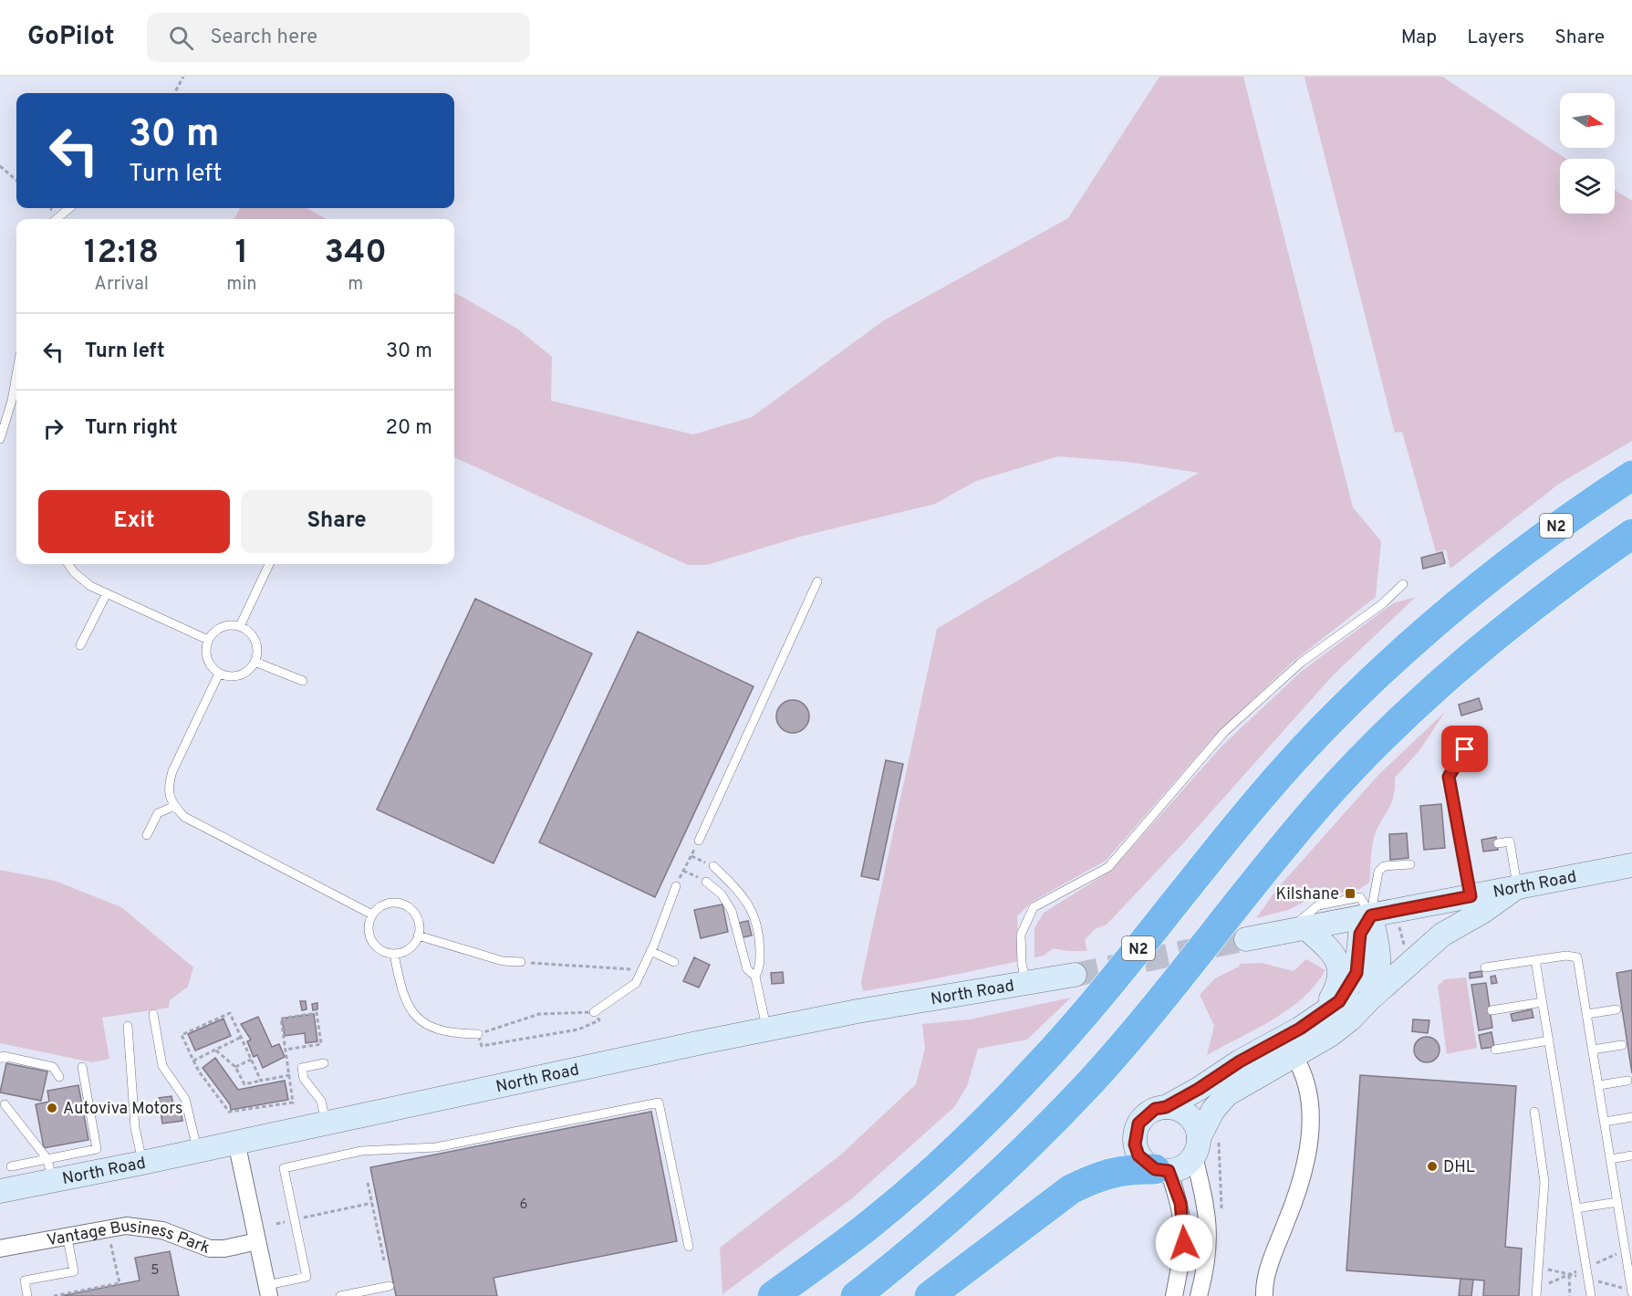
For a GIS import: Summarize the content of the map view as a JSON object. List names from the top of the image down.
{
  "streets": {
    "highway": ["N2"],
    "main road": ["North Road"],
    "street": ["Vantage Business Park"]
  },
  "places": {
    "transit": ["Kilshane"],
    "other": ["Autoviva Motors", "DHL"]
  },
  "house_numbers": ["6", "5"],
  "north": "right",
  "page": {
    "header": "GoPilot",
    "search": "Search here",
    "nav": ["Map", "Layers", "Share"],
    "turn": ["30 m", "Turn left"],
    "eta": [
      "12:18",
      "Arrival",
      "1",
      "min",
      "340",
      "m"
    ],
    "list": [
      {
        "name": "Turn left",
        "value": "30 m"
      },
      {
        "name": "Turn right",
        "value": "20 m"
      }
    ],
    "buttons": ["Exit", "Share"]
  }
}
